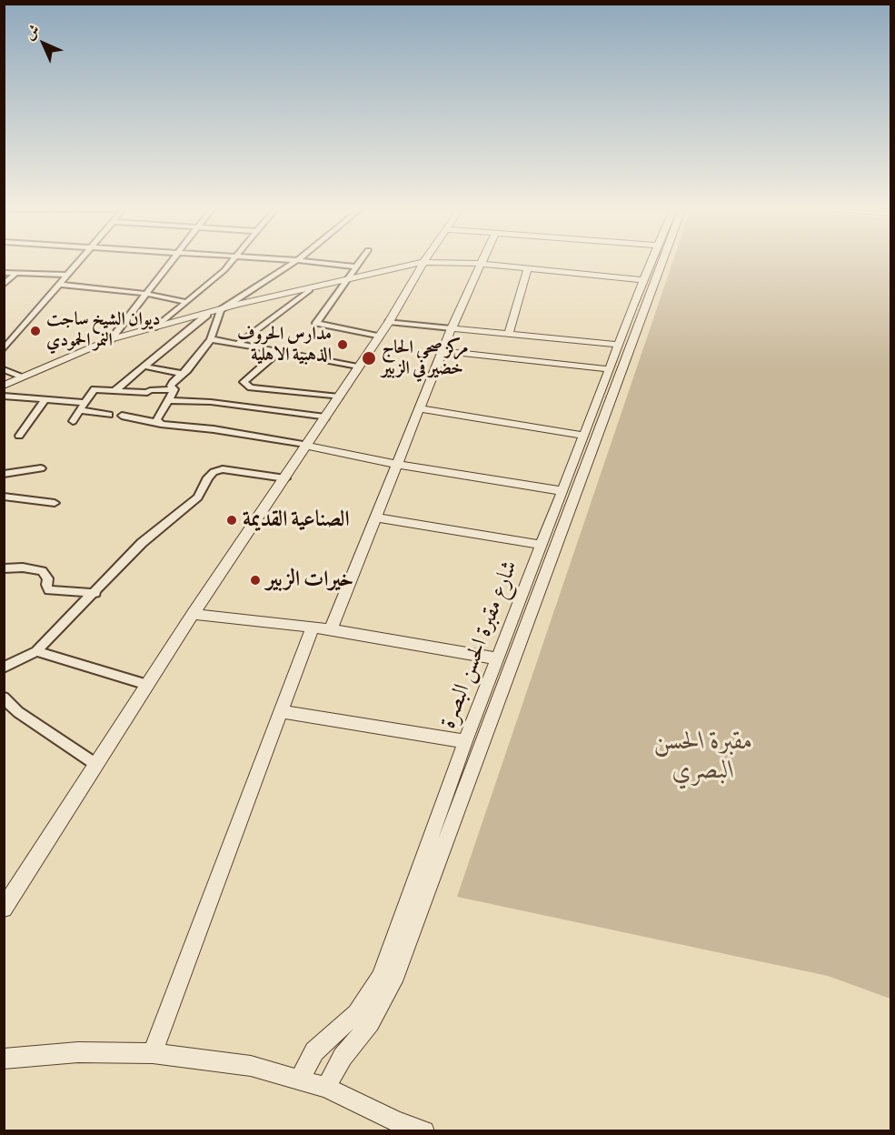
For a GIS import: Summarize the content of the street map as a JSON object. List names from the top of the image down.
{
  "streets": {
    "street": ["شارع مقبرة الحسن البصرة"]
  },
  "parks": ["مقبرة الحسن البصري"],
  "places": [
    "ديوان الشيخ ساجت النمر الحمودي",
    "مدارس الحروف الذهبية الاهلية",
    "مركز صحي الحاج خضير في الزبير",
    "الصناعية القديمة",
    "خيرات الزبير"
  ],
  "north": "top left"
}
